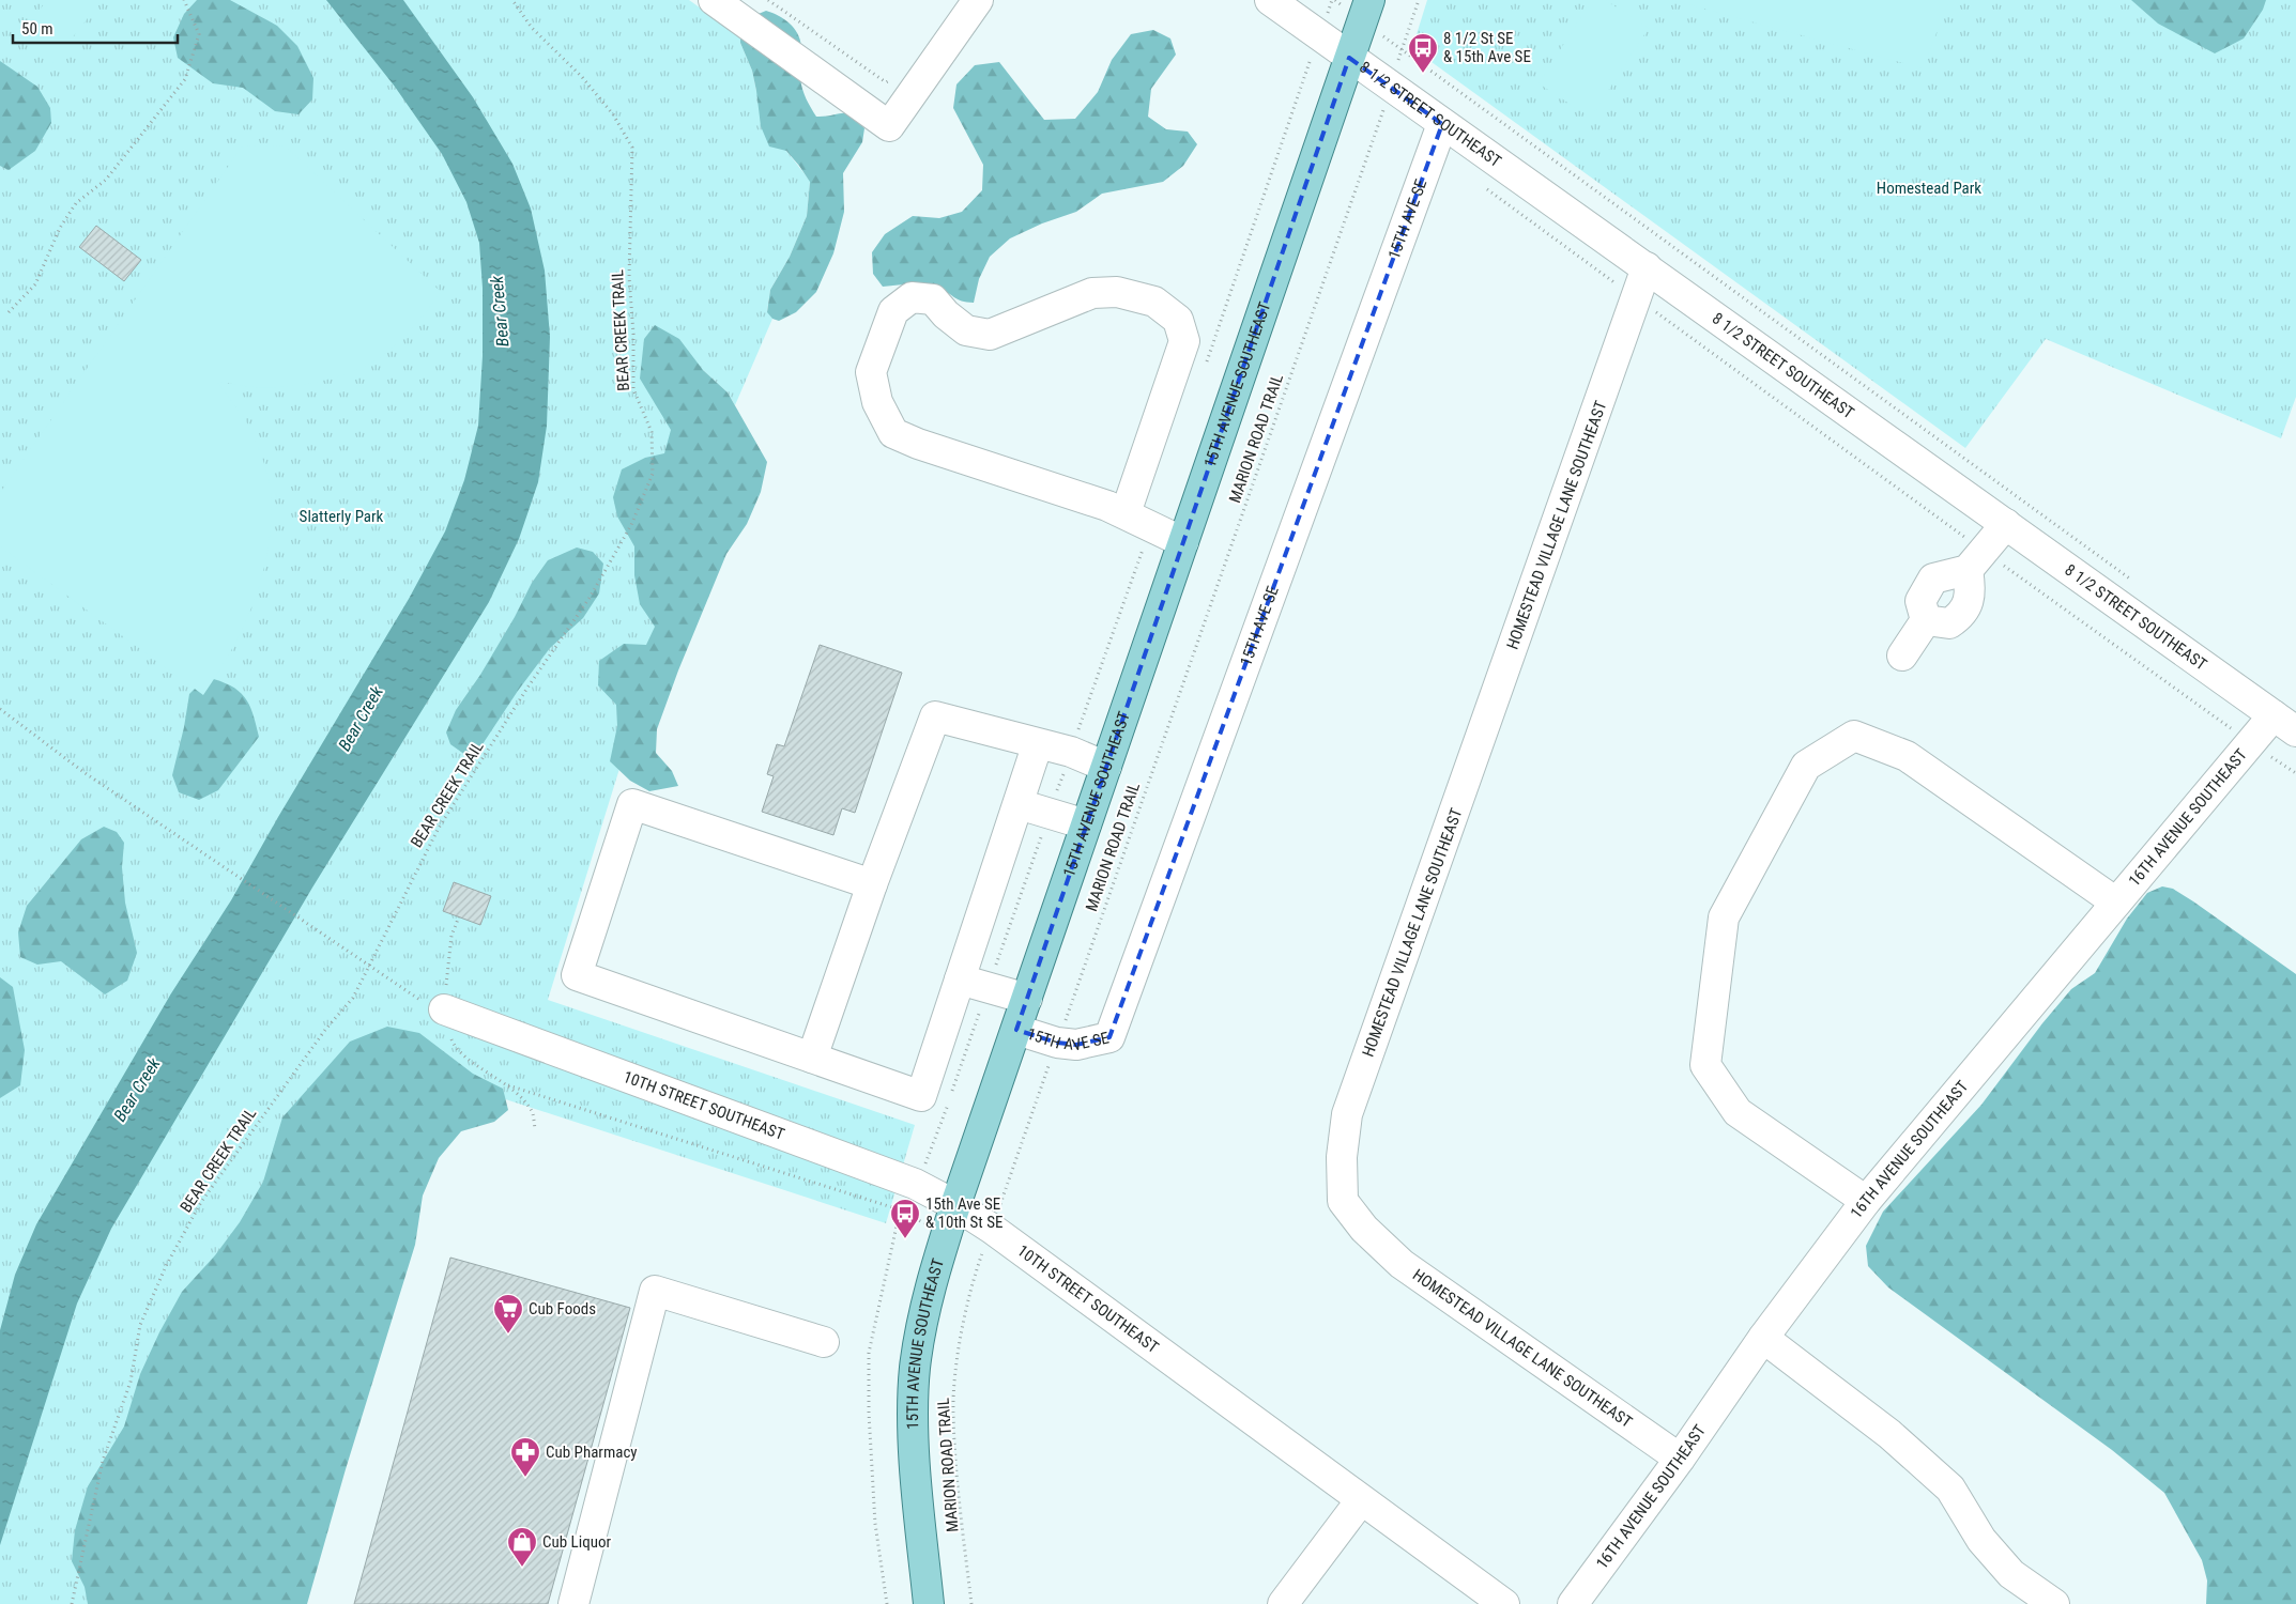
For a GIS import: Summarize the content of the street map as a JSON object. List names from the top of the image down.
{
  "streets": {
    "main road": ["15TH AVENUE SOUTHEAST"],
    "street": [
      "8 1/2 STREET SOUTHEAST",
      "15TH AVE SE",
      "HOMESTEAD VILLAGE LANE SOUTHEAST",
      "16TH AVENUE SOUTHEAST",
      "10TH STREET SOUTHEAST"
    ],
    "path": ["BEAR CREEK TRAIL", "MARION ROAD TRAIL"]
  },
  "crossings": [
    ["8 1/2 STREET SOUTHEAST", "15TH AVE SE"],
    ["8 1/2 STREET SOUTHEAST", "15TH AVENUE SOUTHEAST"],
    ["8 1/2 STREET SOUTHEAST", "HOMESTEAD VILLAGE LANE SOUTHEAST"],
    ["8 1/2 STREET SOUTHEAST", "16TH AVENUE SOUTHEAST"],
    ["15TH AVE SE", "15TH AVENUE SOUTHEAST"],
    ["15TH AVE SE", "MARION ROAD TRAIL"],
    ["15TH AVENUE SOUTHEAST", "10TH STREET SOUTHEAST"],
    ["MARION ROAD TRAIL", "10TH STREET SOUTHEAST"],
    ["HOMESTEAD VILLAGE LANE SOUTHEAST", "16TH AVENUE SOUTHEAST"]
  ],
  "water": ["Bear Creek"],
  "parks": ["Homestead Park", "Slatterly Park"],
  "places": {
    "bus stop": ["8 1/2 St SE & 15th Ave SE", "15th Ave SE & 10th St SE"],
    "supermarket": ["Cub Foods"],
    "pharmacy": ["Cub Pharmacy"],
    "shop": ["Cub Liquor"]
  },
  "scale_bar": "50 m"
}
